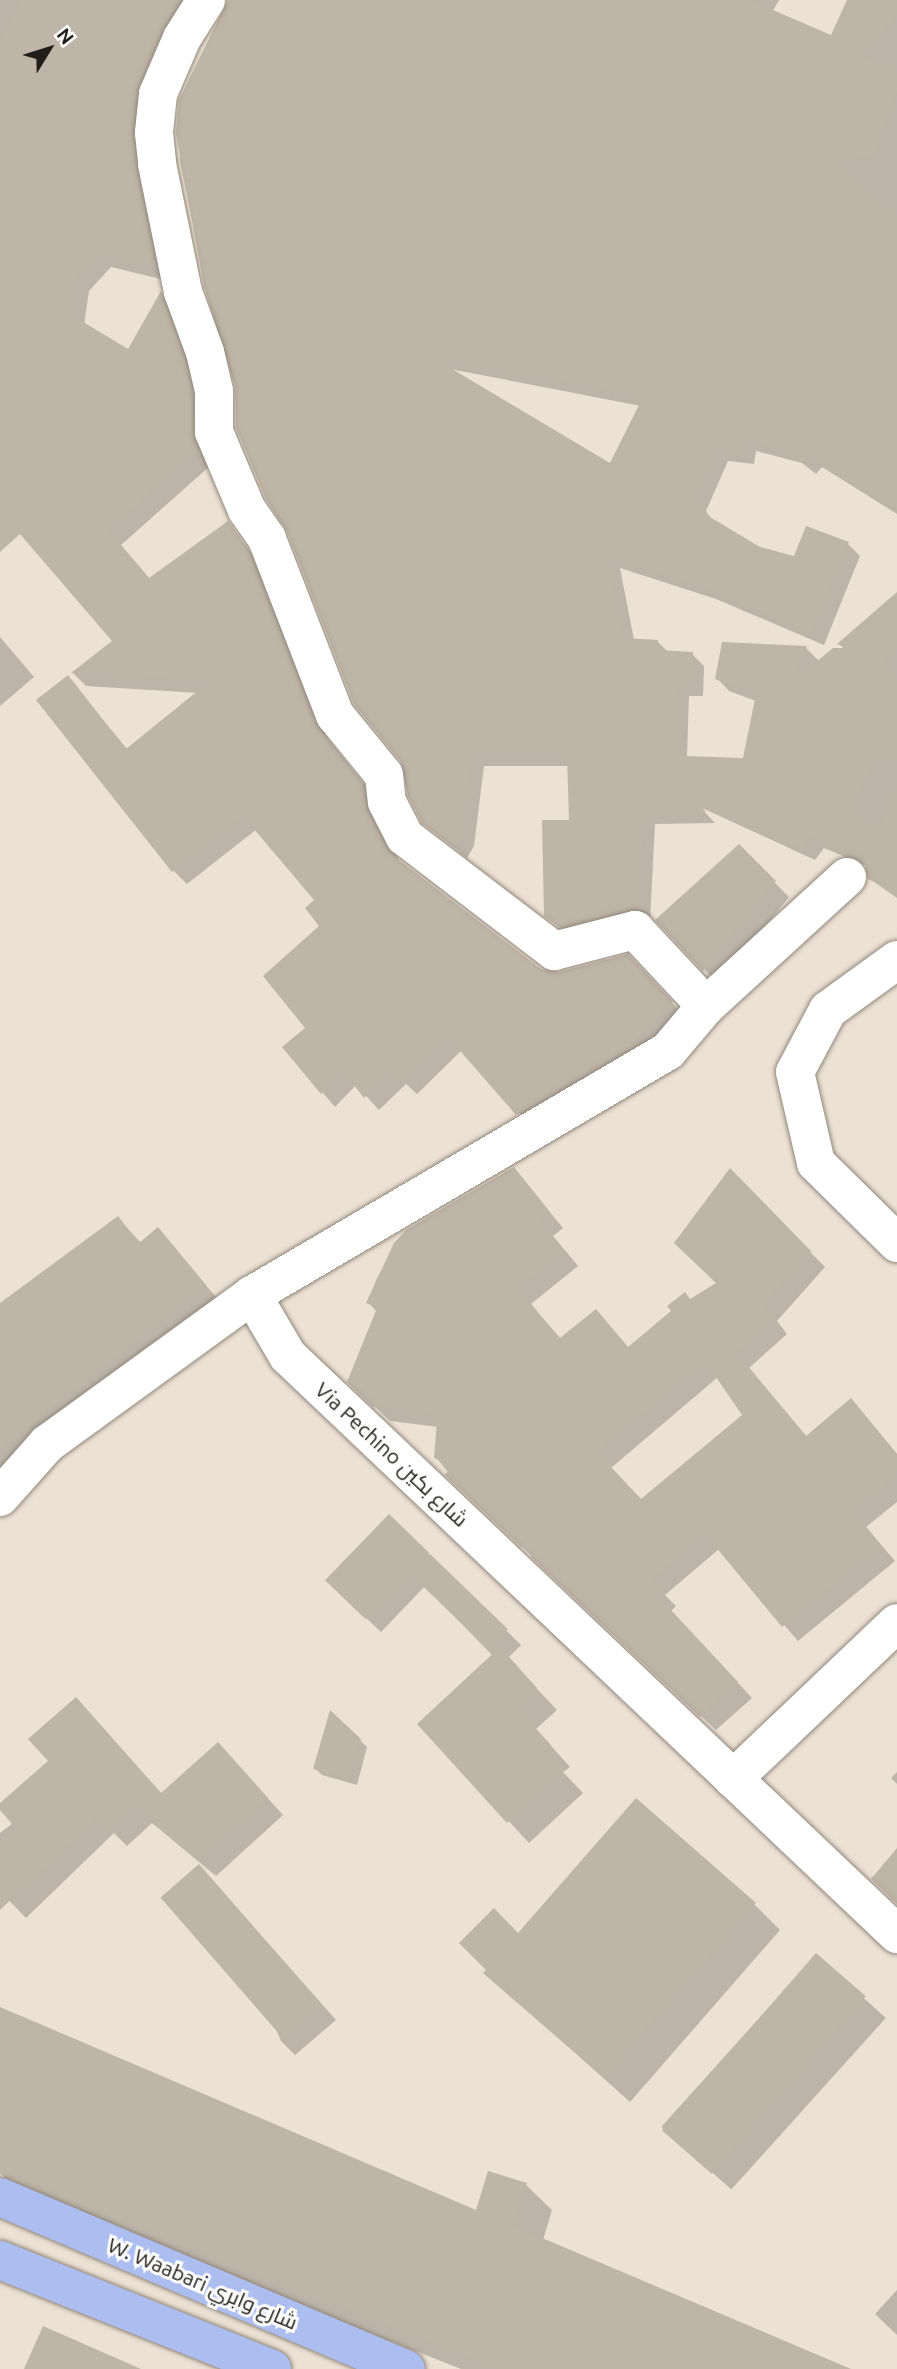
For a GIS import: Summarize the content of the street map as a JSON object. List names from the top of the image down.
{
  "streets": {
    "main road": ["W. Waabari شارع وابري"],
    "street": ["Via Pechino شارع بكين"]
  },
  "north": "top right"
}
